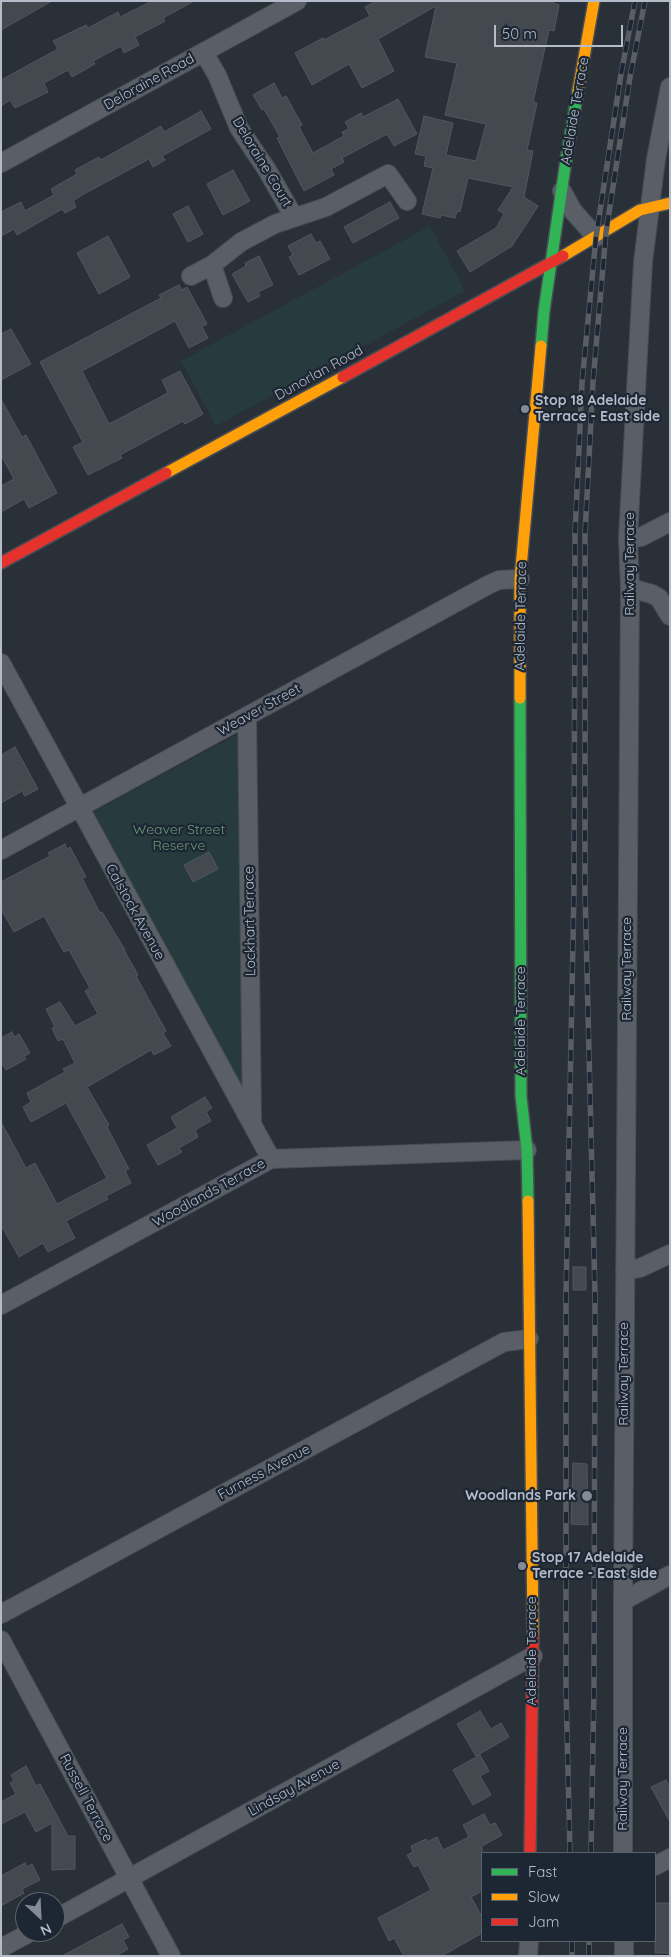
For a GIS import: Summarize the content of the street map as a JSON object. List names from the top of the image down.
{
  "streets": {
    "street": [
      "Deloraine Road",
      "Adelaide Terrace",
      "Deloraine Court",
      "Dunorlan Road",
      "Railway Terrace",
      "Weaver Street",
      "Calstock Avenue",
      "Lockhart Terrace",
      "Woodlands Terrace",
      "Furness Avenue",
      "Lindsay Avenue",
      "Russell Terrace"
    ]
  },
  "crossings": [
    ["Deloraine Road", "Deloraine Court"],
    ["Adelaide Terrace", "Dunorlan Road"],
    ["Adelaide Terrace", "Weaver Street"],
    ["Adelaide Terrace", "Woodlands Terrace"],
    ["Adelaide Terrace", "Furness Avenue"],
    ["Adelaide Terrace", "Lindsay Avenue"],
    ["Dunorlan Road", "Railway Terrace"],
    ["Weaver Street", "Calstock Avenue"],
    ["Weaver Street", "Lockhart Terrace"],
    ["Calstock Avenue", "Lockhart Terrace"],
    ["Calstock Avenue", "Woodlands Terrace"],
    ["Lindsay Avenue", "Russell Terrace"]
  ],
  "parks": ["Weaver Street Reserve"],
  "places": ["Stop 18 Adelaide Terrace - East side", "Woodlands Park", "Stop 17 Adelaide Terrace - East side"],
  "legend": ["Fast", "Slow", "Jam"],
  "scale_bar": "50 m",
  "north": "bottom right"
}
